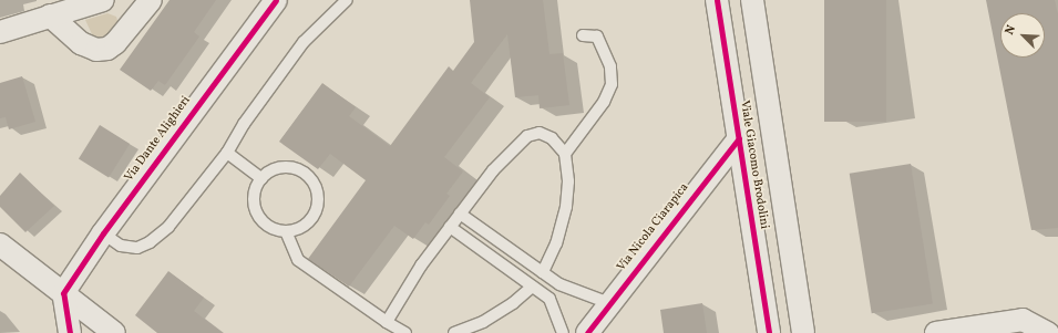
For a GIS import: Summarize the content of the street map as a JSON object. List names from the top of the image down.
{
  "streets": {
    "street": ["Via Dante Alighieri", "Viale Giacomo Brodolini", "Via Nicola Ciarapica"]
  },
  "crossings": [
    ["Viale Giacomo Brodolini", "Via Nicola Ciarapica"]
  ],
  "north": "top left"
}
